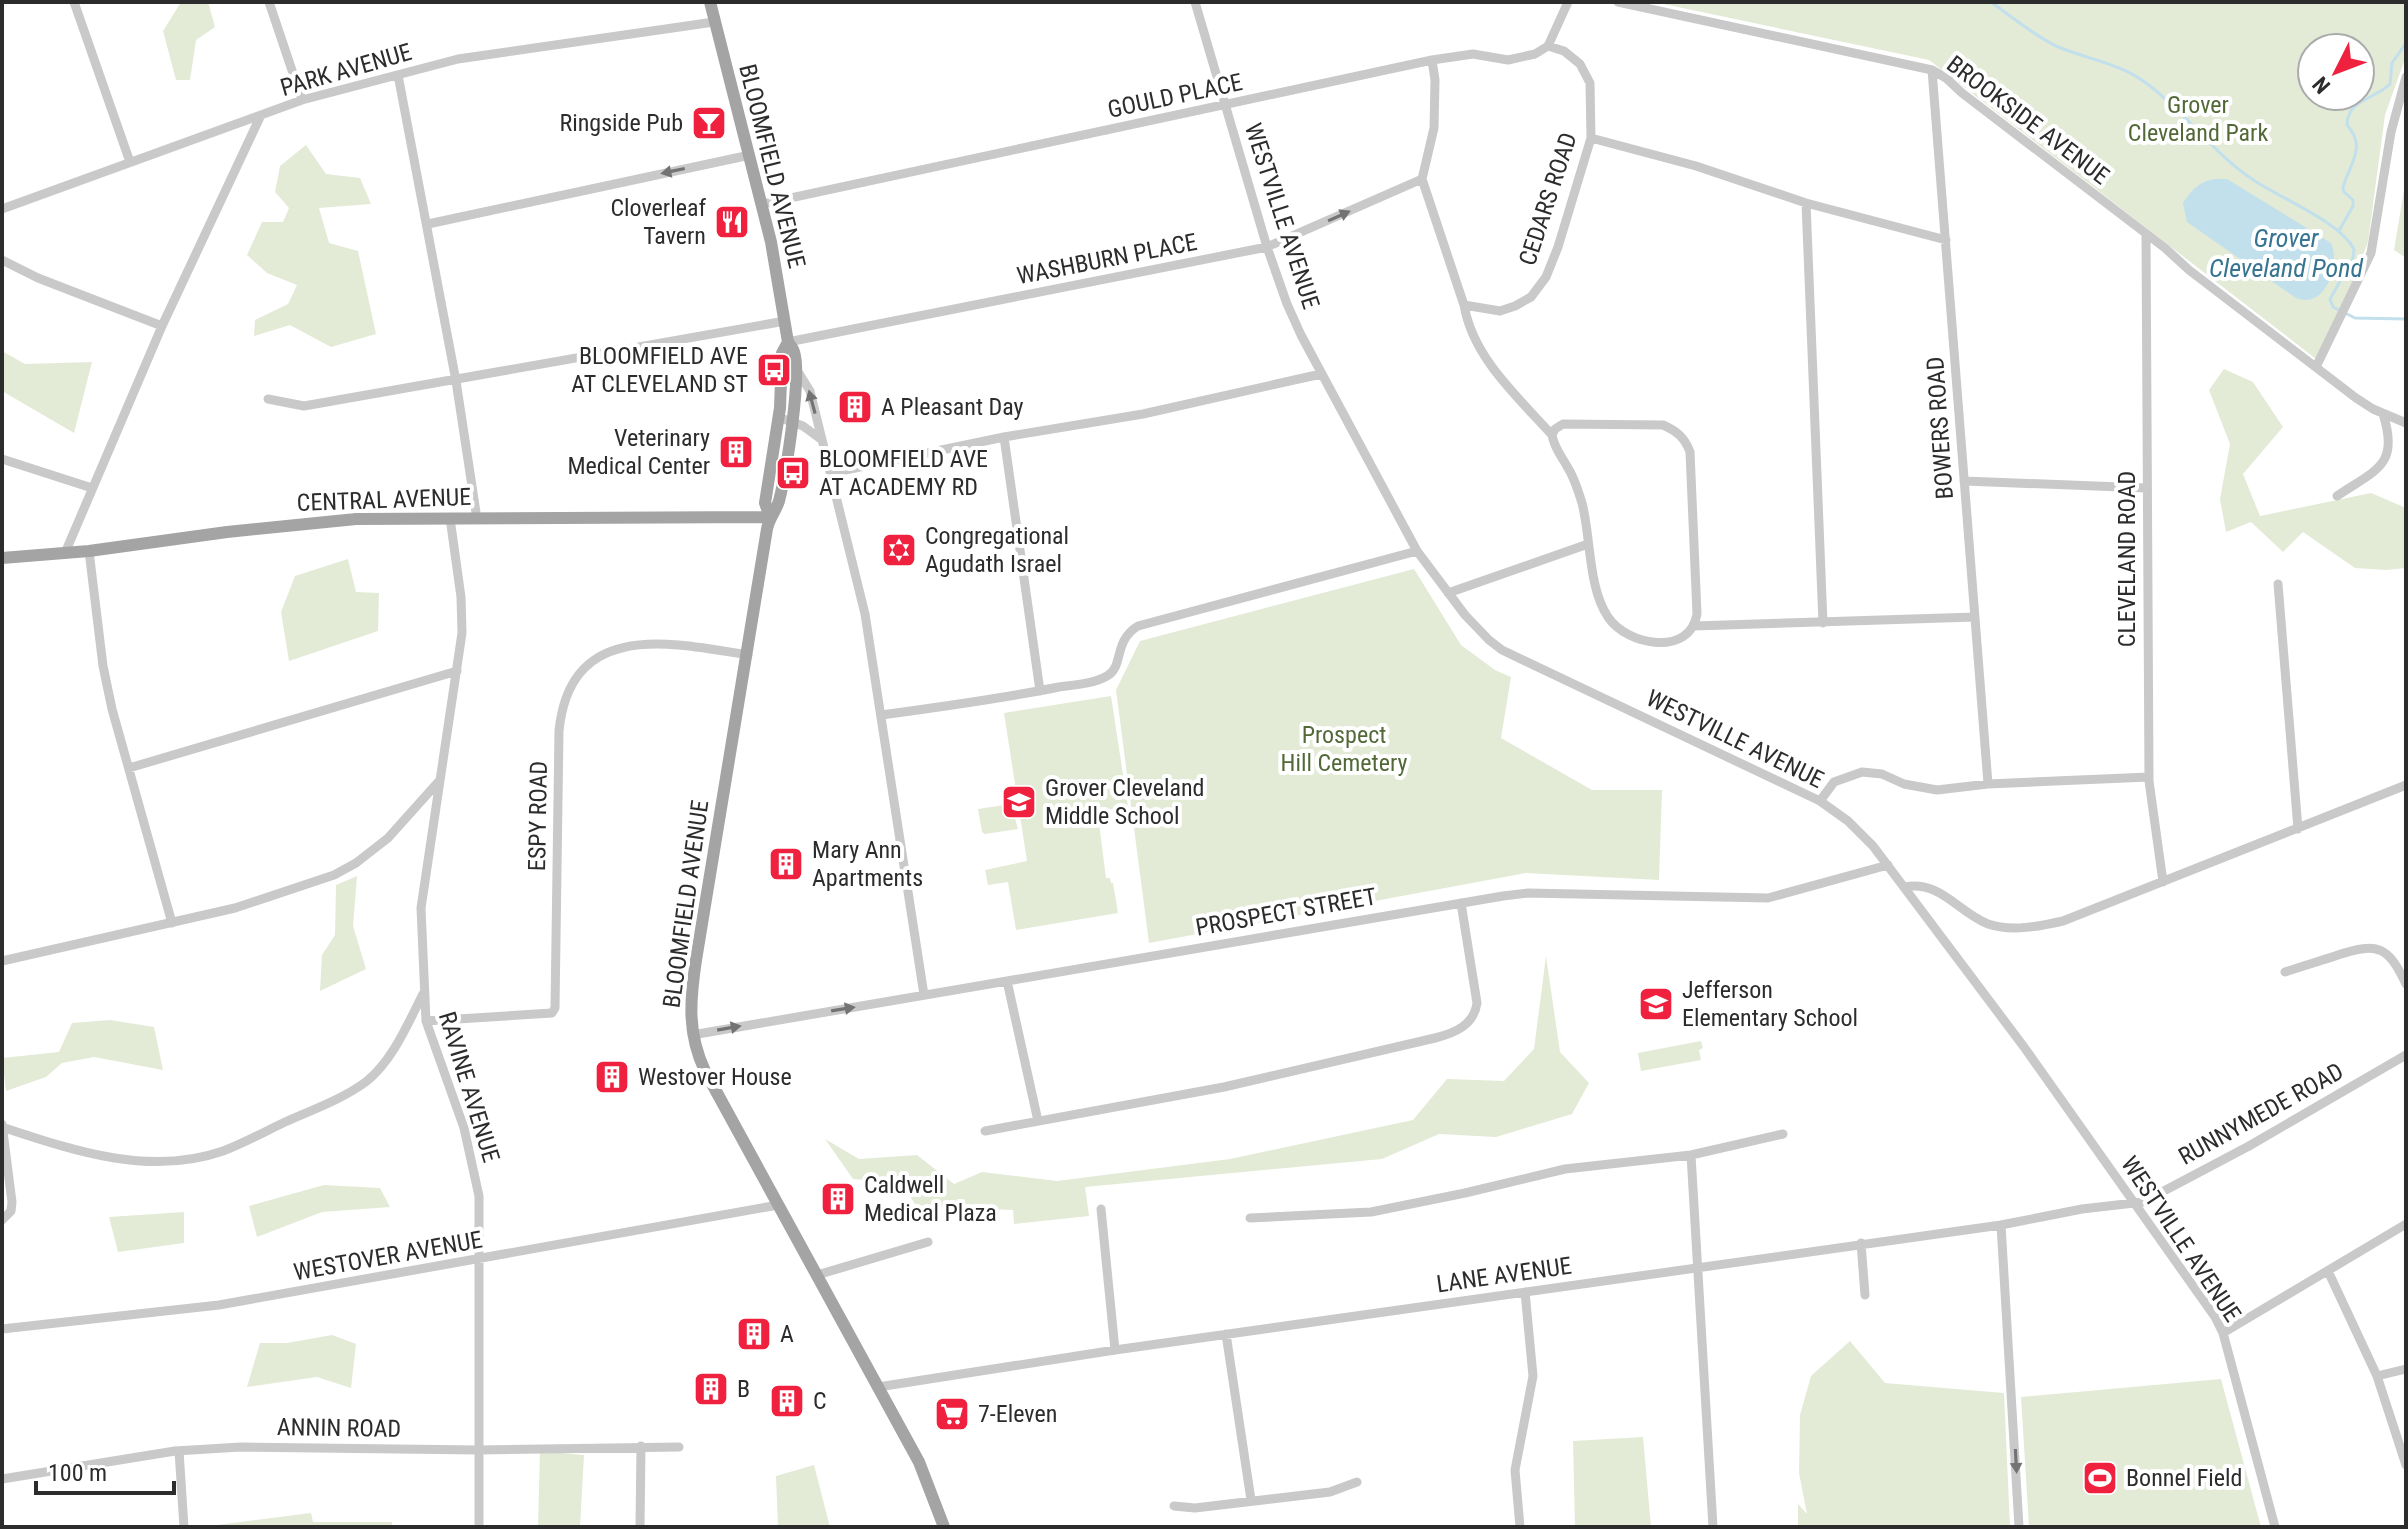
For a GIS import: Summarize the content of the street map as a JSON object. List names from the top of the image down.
{
  "streets": {
    "main road": ["BLOOMFIELD AVENUE", "CENTRAL AVENUE"],
    "street": [
      "PARK AVENUE",
      "GOULD PLACE",
      "BROOKSIDE AVENUE",
      "CEDARS ROAD",
      "WESTVILLE AVENUE",
      "WASHBURN PLACE",
      "BOWERS ROAD",
      "CLEVELAND ROAD",
      "ESPY ROAD",
      "PROSPECT STREET",
      "RAVINE AVENUE",
      "RUNNYMEDE ROAD",
      "WESTOVER AVENUE",
      "LANE AVENUE",
      "ANNIN ROAD"
    ]
  },
  "crossings": [
    ["PARK AVENUE", "BLOOMFIELD AVENUE"],
    ["GOULD PLACE", "BLOOMFIELD AVENUE"],
    ["GOULD PLACE", "CEDARS ROAD"],
    ["GOULD PLACE", "WESTVILLE AVENUE"],
    ["BROOKSIDE AVENUE", "BOWERS ROAD"],
    ["BROOKSIDE AVENUE", "CLEVELAND ROAD"],
    ["BLOOMFIELD AVENUE", "WASHBURN PLACE"],
    ["BLOOMFIELD AVENUE", "CENTRAL AVENUE"],
    ["BLOOMFIELD AVENUE", "ESPY ROAD"],
    ["BLOOMFIELD AVENUE", "PROSPECT STREET"],
    ["BLOOMFIELD AVENUE", "WESTOVER AVENUE"],
    ["BLOOMFIELD AVENUE", "LANE AVENUE"],
    ["WESTVILLE AVENUE", "WASHBURN PLACE"],
    ["WESTVILLE AVENUE", "PROSPECT STREET"],
    ["WESTVILLE AVENUE", "RUNNYMEDE ROAD"],
    ["WESTVILLE AVENUE", "LANE AVENUE"],
    ["CENTRAL AVENUE", "RAVINE AVENUE"],
    ["ESPY ROAD", "RAVINE AVENUE"],
    ["RAVINE AVENUE", "WESTOVER AVENUE"],
    ["RAVINE AVENUE", "ANNIN ROAD"],
    ["RUNNYMEDE ROAD", "LANE AVENUE"]
  ],
  "water": ["Grover Cleveland Pond"],
  "parks": ["Grover Cleveland Park", "Prospect Hill Cemetery"],
  "places": {
    "bar": ["Ringside Pub"],
    "restaurant": ["Cloverleaf Tavern"],
    "bus stop": ["BLOOMFIELD AVE AT CLEVELAND ST", "BLOOMFIELD AVE AT ACADEMY RD"],
    "building": [
      "A Pleasant Day",
      "Veterinary Medical Center",
      "Mary Ann Apartments",
      "Westover House",
      "Caldwell Medical Plaza",
      "A",
      "B",
      "C"
    ],
    "synagogue": ["Congregational Agudath Israel"],
    "school or university": ["Grover Cleveland Middle School", "Jefferson Elementary School"],
    "supermarket": ["7-Eleven"],
    "sports": ["Bonnel Field"]
  },
  "scale_bar": "100 m",
  "north": "bottom left"
}
